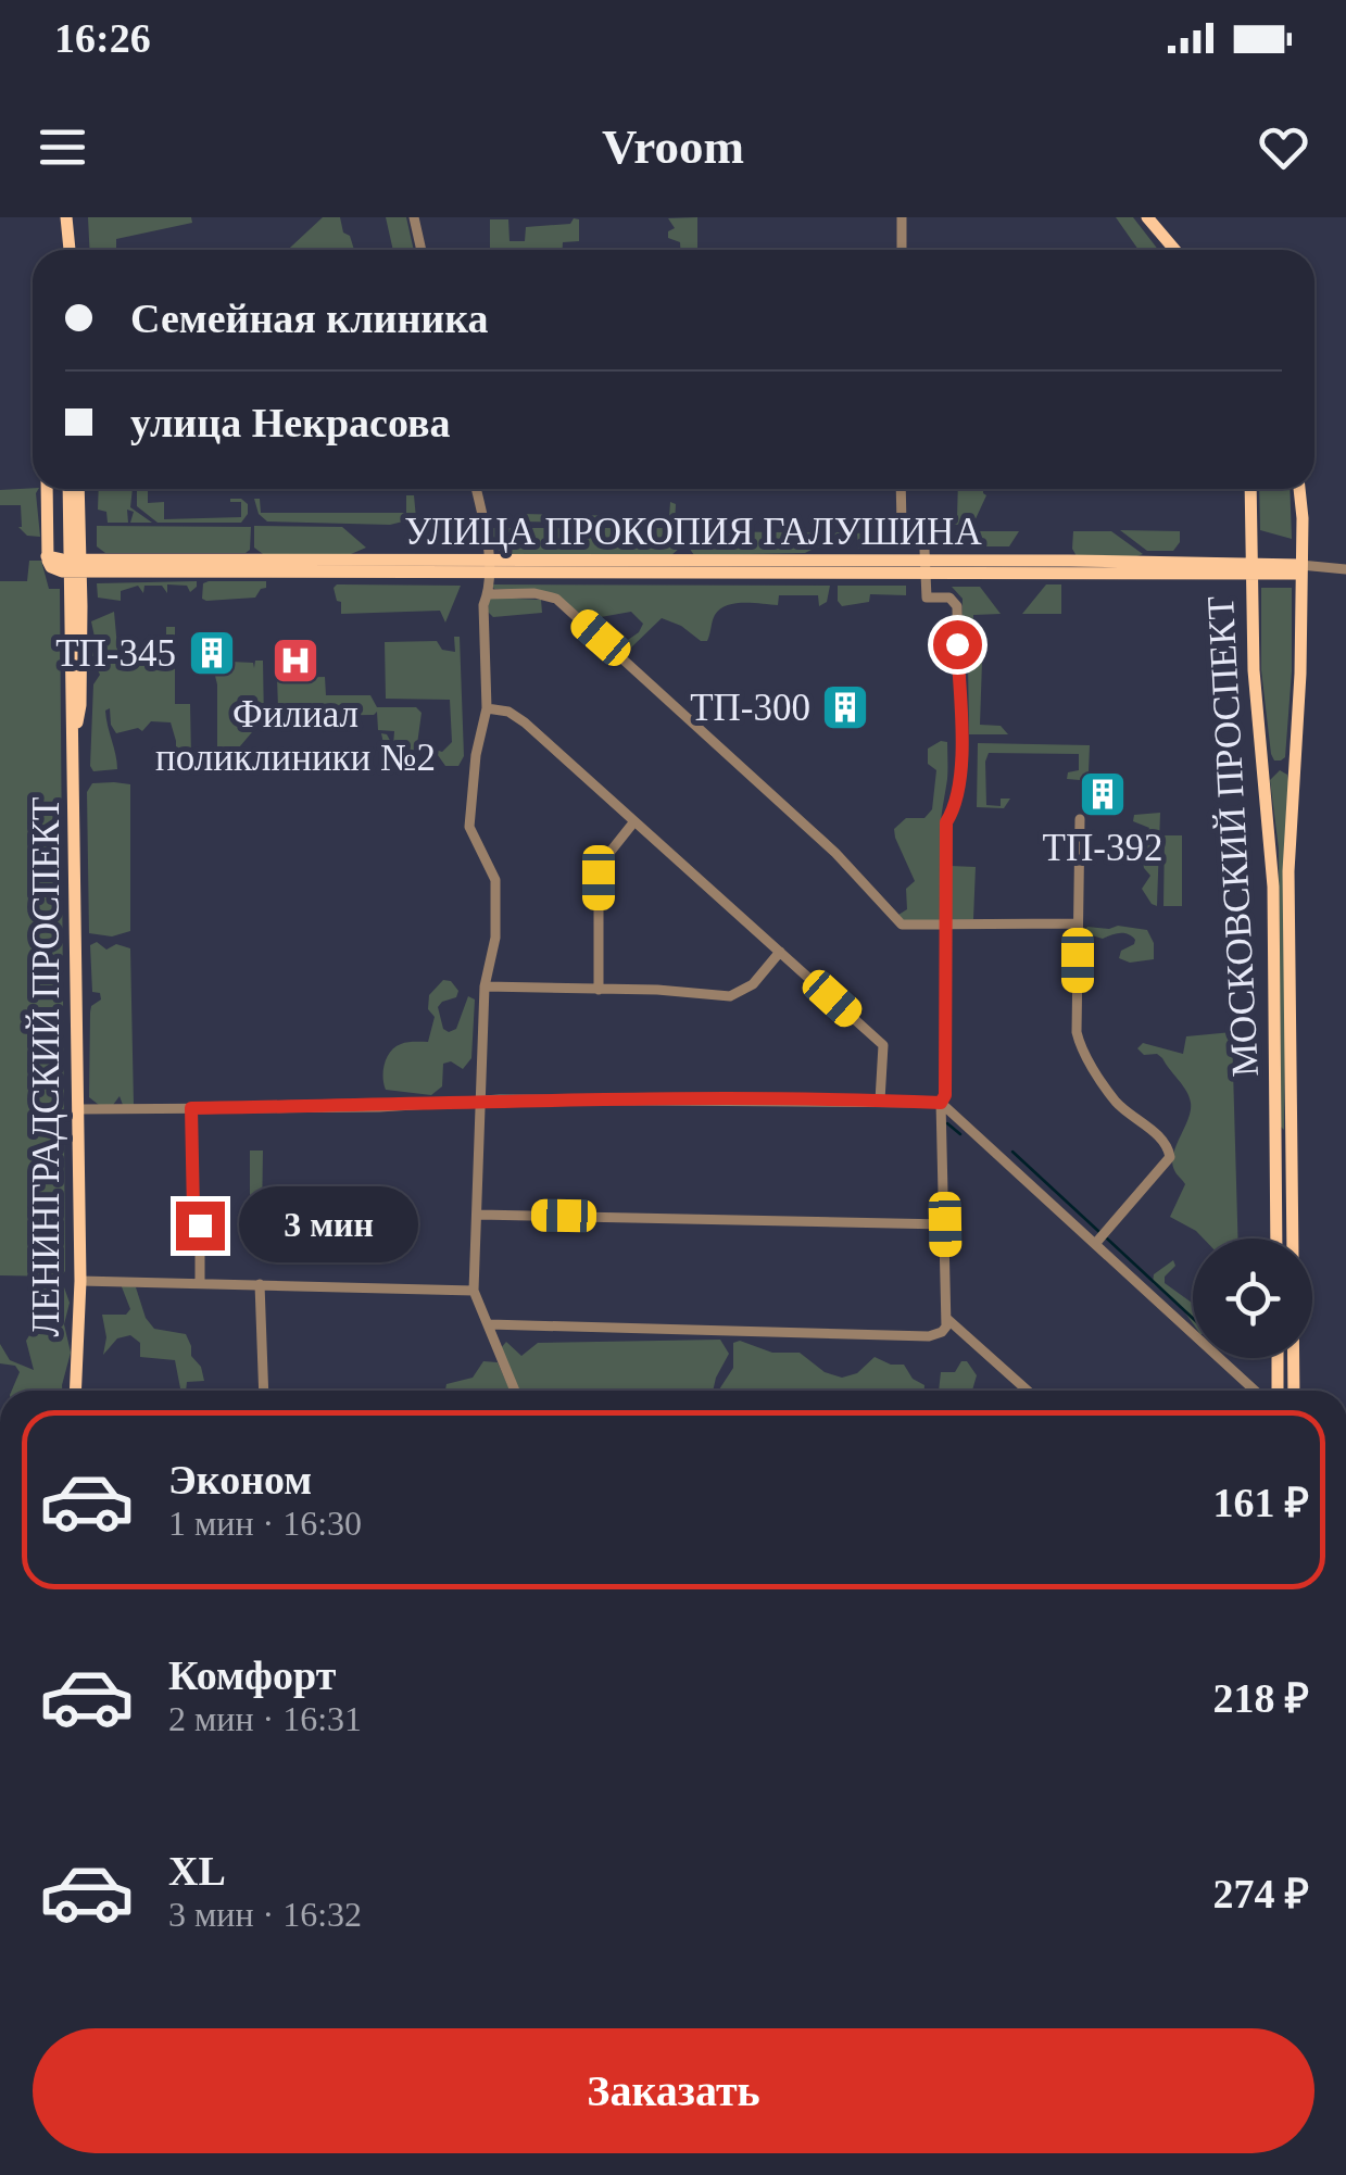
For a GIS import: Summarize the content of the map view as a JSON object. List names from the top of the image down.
{
  "streets": {
    "main road": ["УЛИЦА ПРОКОПИЯ ГАЛУШИНА", "МОСКОВСКИЙ ПРОСПЕКТ", "ЛЕНИНГРАДСКИЙ ПРОСПЕКТ"]
  },
  "crossings": [
    ["УЛИЦА ПРОКОПИЯ ГАЛУШИНА", "МОСКОВСКИЙ ПРОСПЕКТ"],
    ["УЛИЦА ПРОКОПИЯ ГАЛУШИНА", "ЛЕНИНГРАДСКИЙ ПРОСПЕКТ"]
  ],
  "places": {
    "building": ["ТП-345", "ТП-300", "ТП-392"],
    "hospital": ["Филиал поликлиники №2"]
  },
  "page": {
    "status": "16:26",
    "header": "Vroom",
    "banner": ["Семейная клиника", "улица Некрасова"],
    "bubble": "3 мин",
    "list": [
      {
        "name": "Эконом",
        "note": "1 мин · 16:30",
        "value": "161 ₽"
      },
      {
        "name": "Комфорт",
        "note": "2 мин · 16:31",
        "value": "218 ₽"
      },
      {
        "name": "XL",
        "note": "3 мин · 16:32",
        "value": "274 ₽"
      }
    ],
    "buttons": "Заказать"
  }
}
